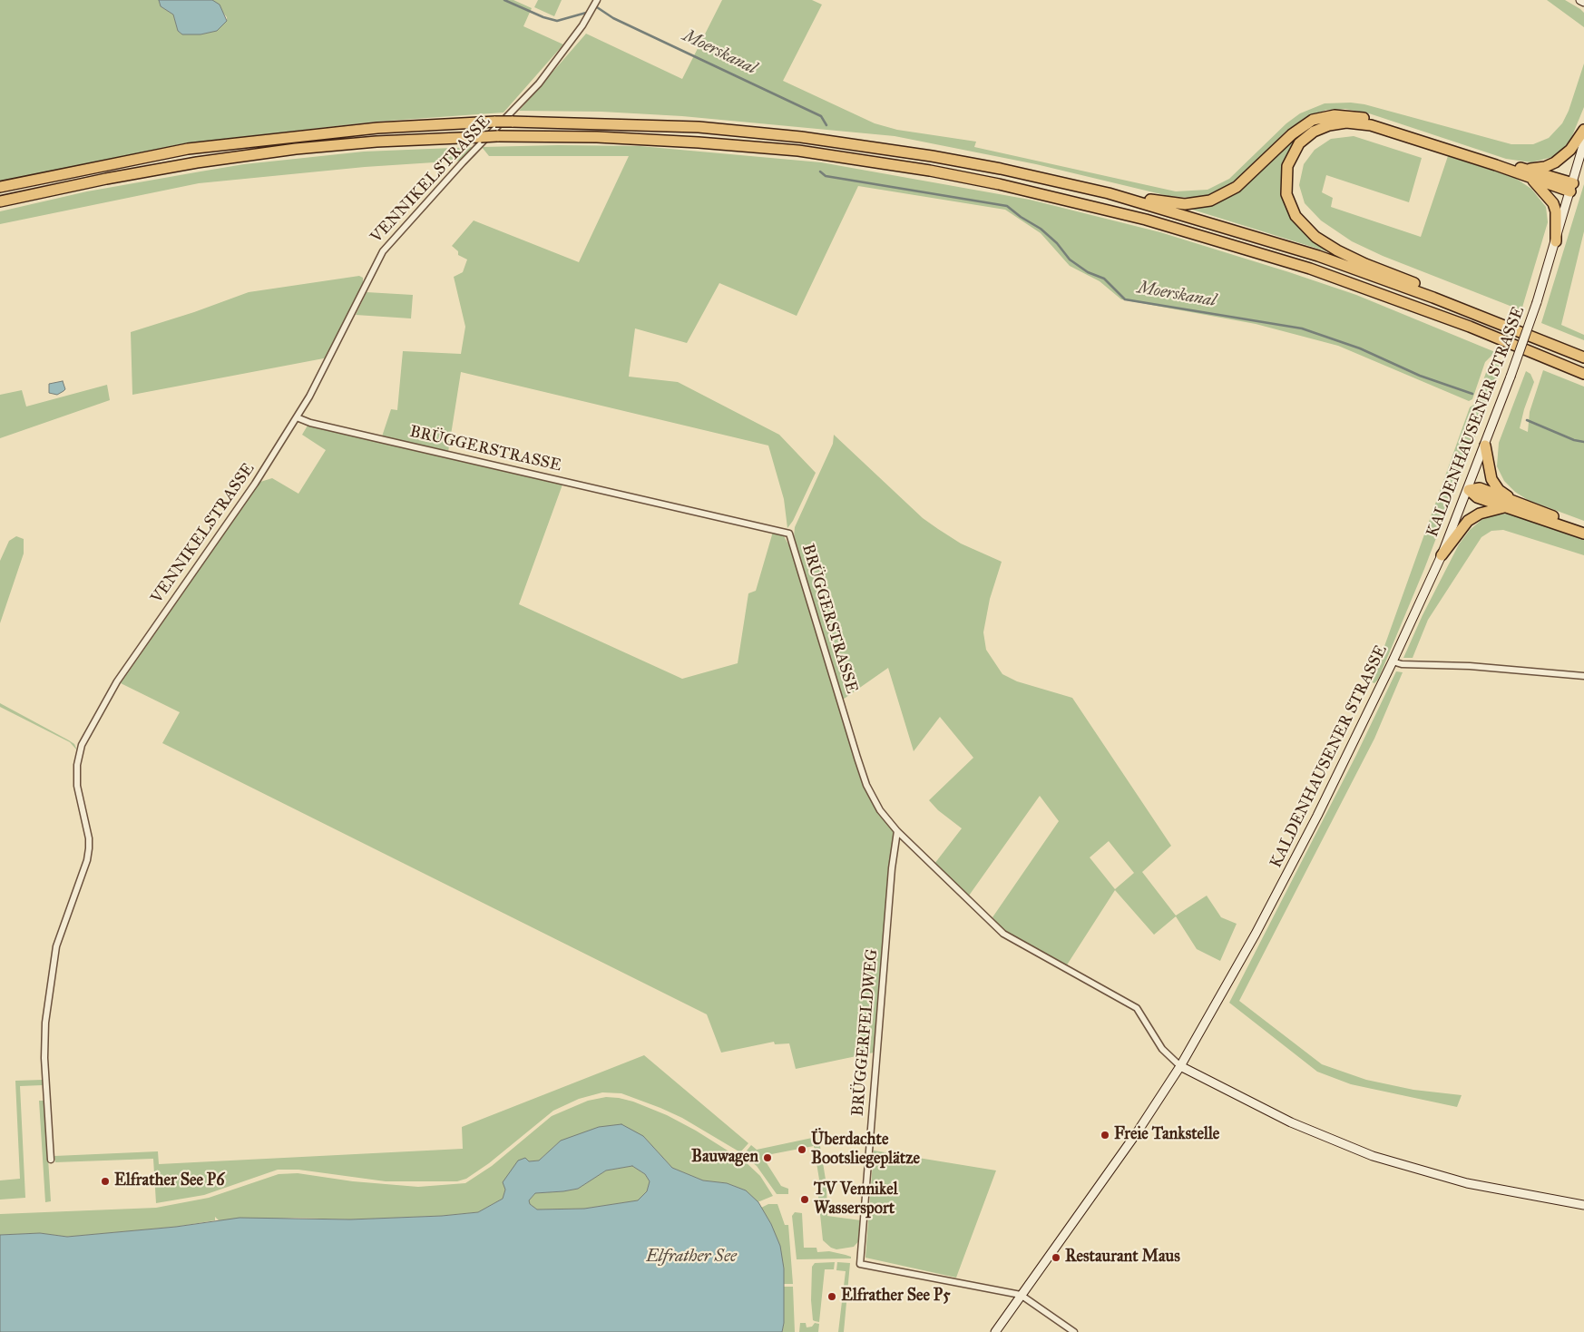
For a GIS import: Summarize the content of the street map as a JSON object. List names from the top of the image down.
{
  "streets": {
    "main road": ["KALDENHAUSENER STRASSE"],
    "street": ["VENNIKELSTRASSE", "BRÜGGERSTRASSE", "BRÜGGERFELDWEG"]
  },
  "crossings": [
    ["VENNIKELSTRASSE", "BRÜGGERSTRASSE"],
    ["KALDENHAUSENER STRASSE", "BRÜGGERSTRASSE"],
    ["KALDENHAUSENER STRASSE", "BRÜGGERFELDWEG"],
    ["BRÜGGERSTRASSE", "BRÜGGERFELDWEG"]
  ],
  "water": ["Moerskanal", "Elfrather See"],
  "places": [
    "Freie Tankstelle",
    "Überdachte Bootsliegeplätze",
    "Bauwagen",
    "Elfrather See P6",
    "TV Vennikel Wassersport",
    "Restaurant Maus",
    "Elfrather See P5"
  ]
}
